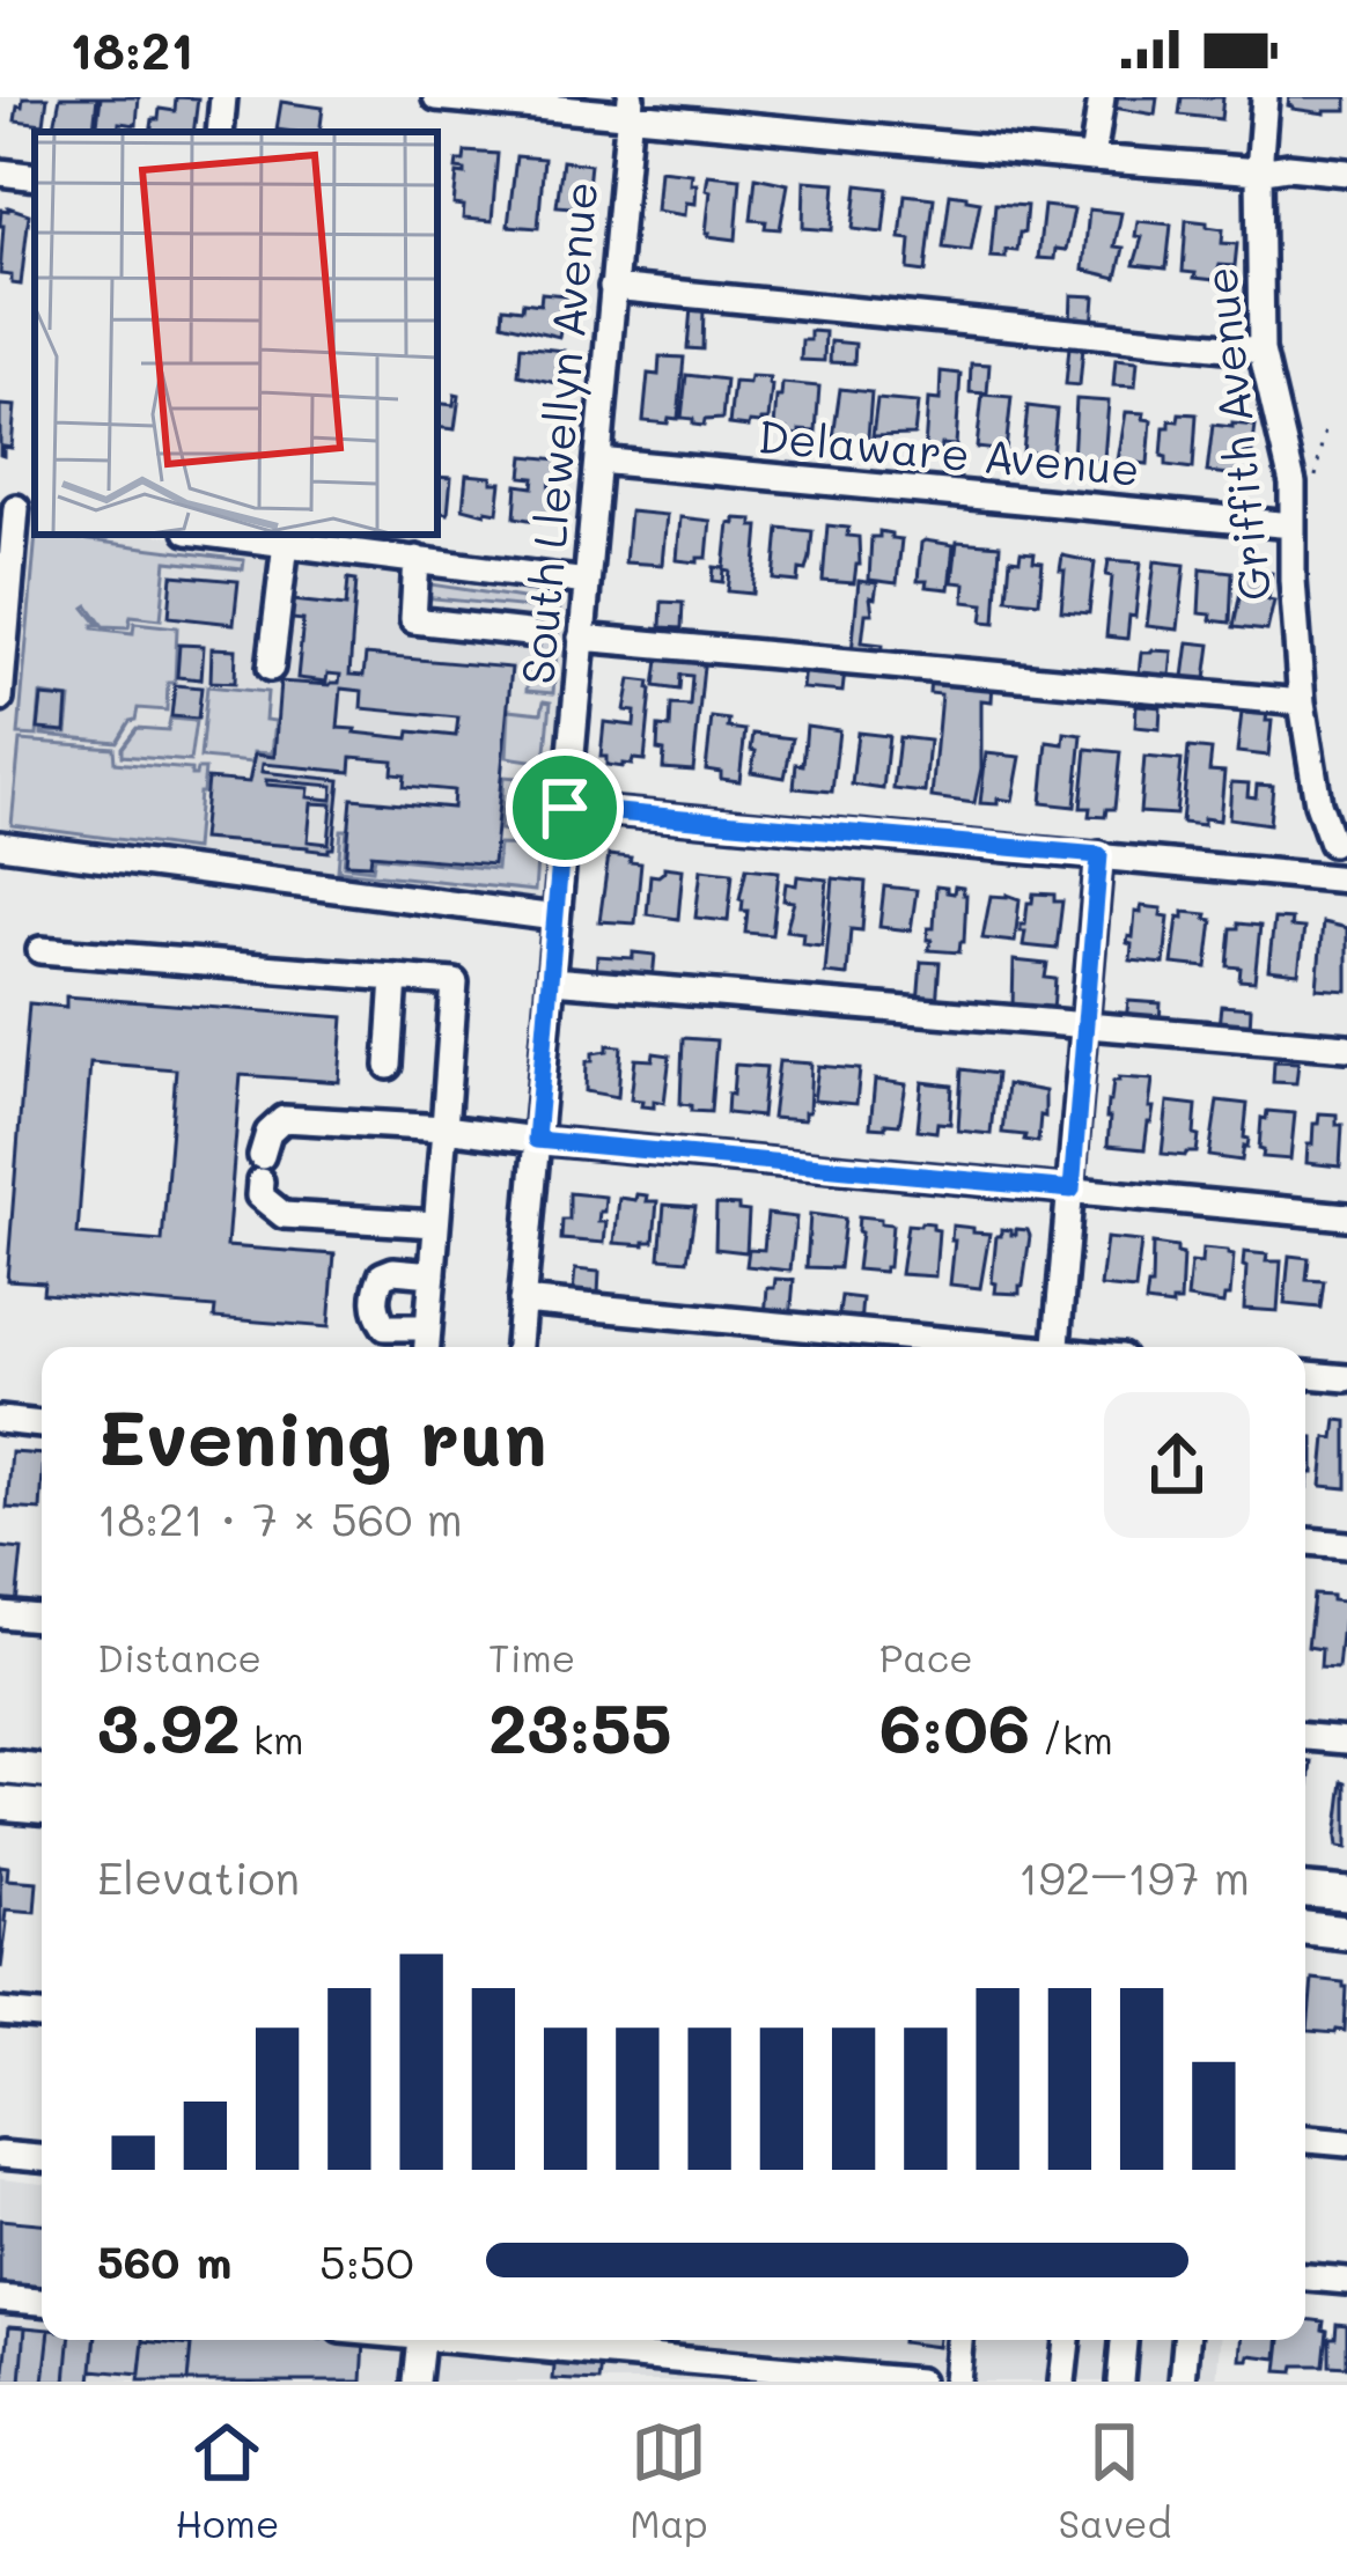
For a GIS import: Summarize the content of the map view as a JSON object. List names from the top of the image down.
{
  "streets": {
    "street": ["South Llewellyn Avenue", "Griffith Avenue", "Delaware Avenue"]
  },
  "crossings": [
    ["South Llewellyn Avenue", "Delaware Avenue"],
    ["Griffith Avenue", "Delaware Avenue"]
  ],
  "page": {
    "status": "18:21",
    "heading": ["Evening run", "18:21 · 7 × 560 m"],
    "stats": [
      ["Distance", "3.92 km"],
      ["Time", "23:55"],
      ["Pace", "6:06 /km"]
    ],
    "chart": ["Elevation", "192–197 m"],
    "list": [
      {
        "name": "560 m",
        "note": "5:50"
      }
    ],
    "tabs": ["Home", "Map", "Saved"]
  }
}
